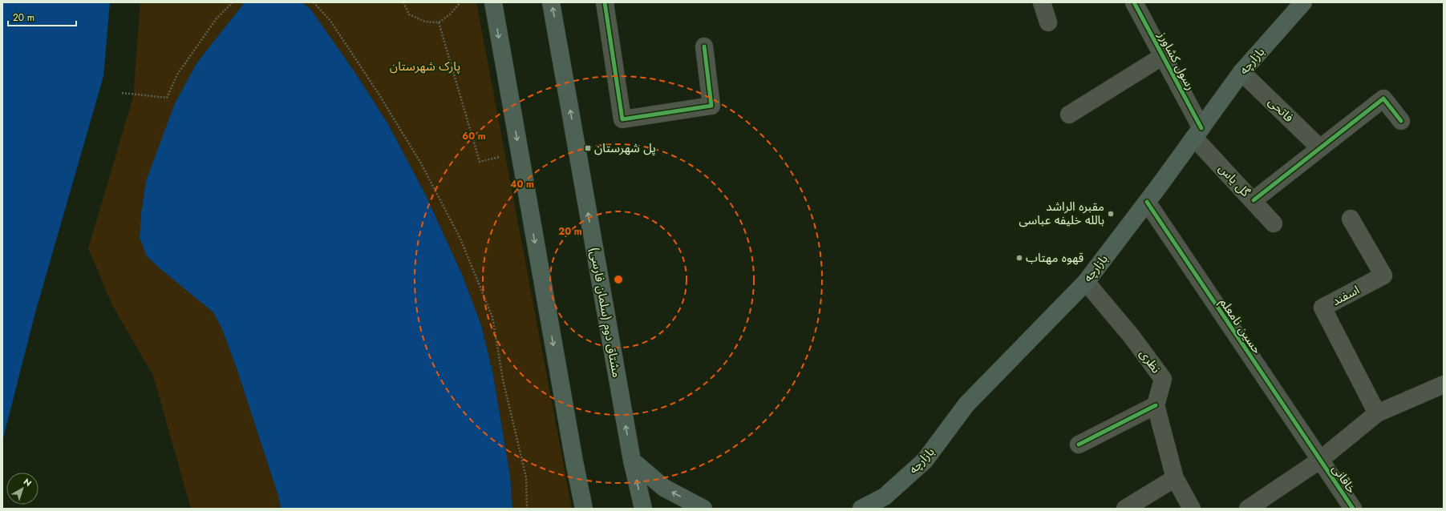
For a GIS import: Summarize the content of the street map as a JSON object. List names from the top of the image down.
{
  "streets": {
    "main road": ["بازارچه", "مشتاق دوم (سلمان فارسی)"],
    "street": [
      "رسول کشاورز",
      "فاتحی",
      "گل یاس",
      "اسفند",
      "حسین نامعلم",
      "نظری",
      "خاقانی"
    ]
  },
  "crossings": [
    ["رسول کشاورز", "بازارچه"],
    ["رسول کشاورز", "گل یاس"],
    ["بازارچه", "فاتحی"],
    ["بازارچه", "گل یاس"],
    ["بازارچه", "حسین نامعلم"],
    ["بازارچه", "نظری"],
    ["حسین نامعلم", "خاقانی"]
  ],
  "parks": ["پارک شهرستان"],
  "places": {
    "transit": ["پل شهرستان"],
    "other": ["مقبره الراشد بالله خلیفه عباسی", "قهوه مهتاب"]
  },
  "scale_bar": "20 m",
  "north": "top right",
  "rings": ["60 m", "40 m", "20 m"]
}
